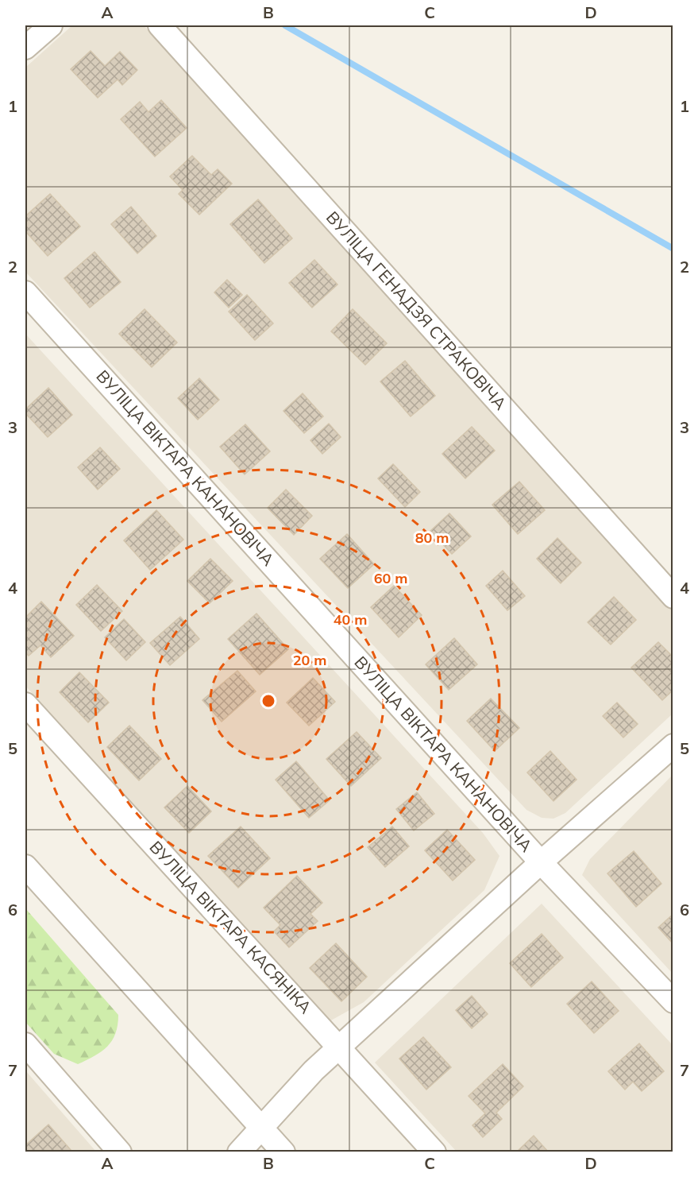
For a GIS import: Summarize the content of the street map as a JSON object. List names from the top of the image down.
{
  "streets": {
    "street": ["ВУЛІЦА ГЕНАДЗЯ СТРАКОВІЧА", "ВУЛІЦА ВІКТАРА КАНАНОВІЧА", "ВУЛІЦА ВІКТАРА КАСЯНІКА"]
  },
  "grid": {
    "columns": [
      "A",
      "B",
      "C",
      "D"
    ],
    "rows": [
      "1",
      "2",
      "3",
      "4",
      "5",
      "6",
      "7"
    ]
  },
  "rings": [
    "80 m",
    "60 m",
    "40 m",
    "20 m"
  ]
}
